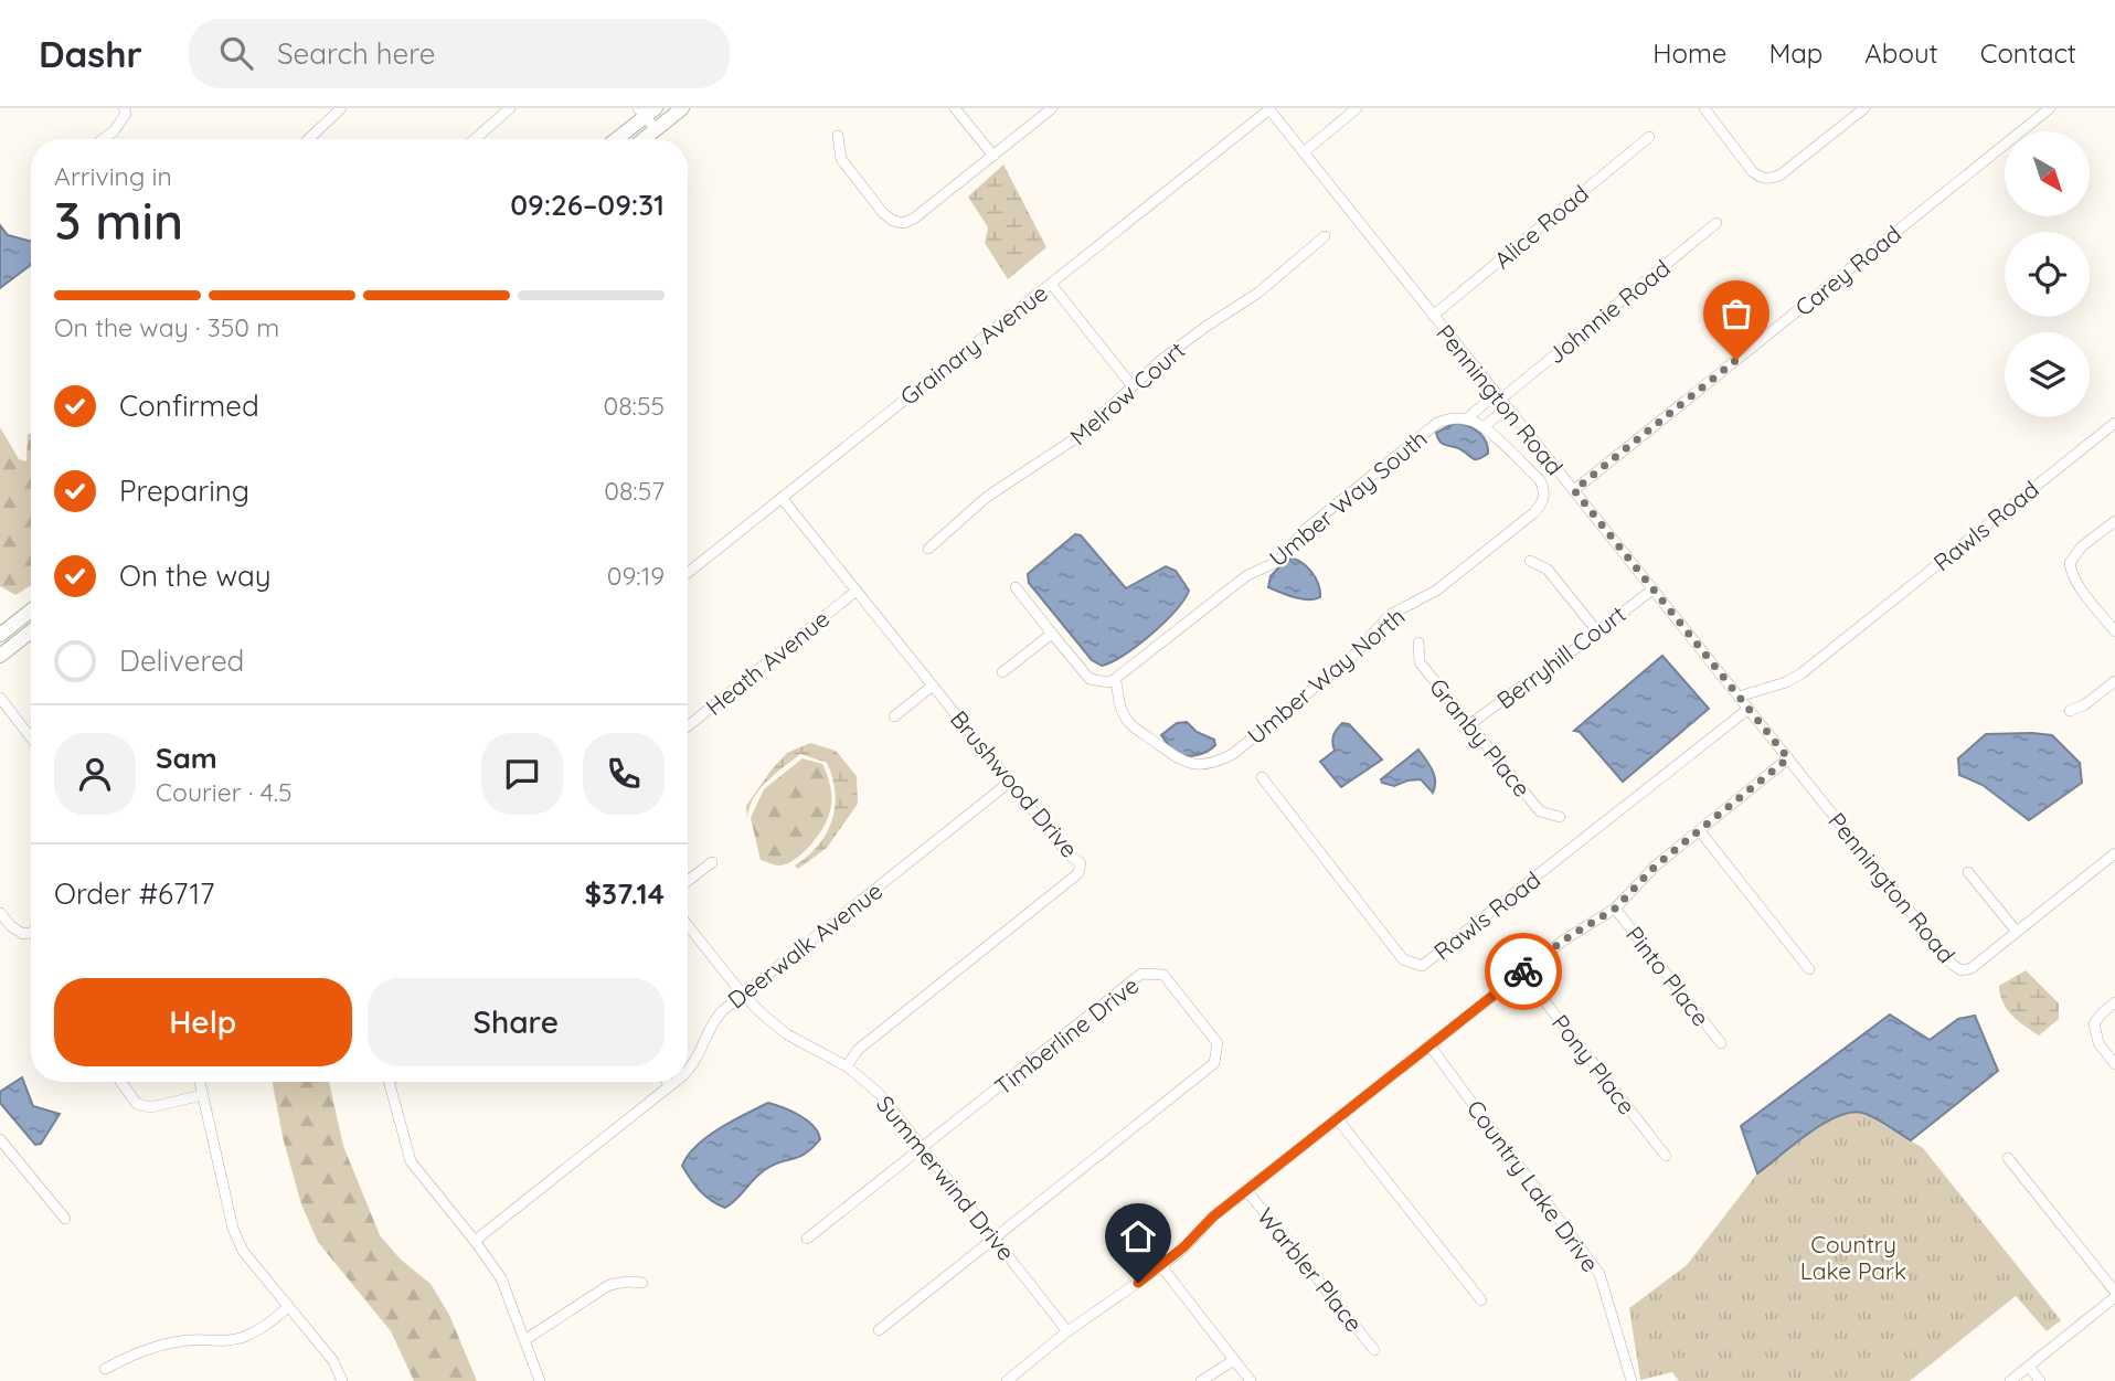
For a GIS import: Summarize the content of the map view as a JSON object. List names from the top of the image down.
{
  "streets": {
    "street": [
      "Alice Road",
      "Carey Road",
      "Johnnie Road",
      "Grainary Avenue",
      "Melrow Court",
      "Pennington Road",
      "Umber Way South",
      "Rawls Road",
      "Berryhill Court",
      "Heath Avenue",
      "Umber Way North",
      "Granby Place",
      "Brushwood Drive",
      "Deerwalk Avenue",
      "Pinto Place",
      "Timberline Drive",
      "Pony Place",
      "Summerwind Drive",
      "Country Lake Drive",
      "Warbler Place"
    ]
  },
  "crossings": [
    ["Alice Road", "Pennington Road"],
    ["Carey Road", "Pennington Road"],
    ["Johnnie Road", "Pennington Road"],
    ["Grainary Avenue", "Pennington Road"],
    ["Grainary Avenue", "Brushwood Drive"],
    ["Pennington Road", "Rawls Road"],
    ["Pennington Road", "Berryhill Court"],
    ["Umber Way South", "Umber Way North"],
    ["Berryhill Court", "Granby Place"],
    ["Heath Avenue", "Brushwood Drive"],
    ["Brushwood Drive", "Deerwalk Avenue"],
    ["Brushwood Drive", "Summerwind Drive"],
    ["Deerwalk Avenue", "Summerwind Drive"],
    ["Timberline Drive", "Summerwind Drive"]
  ],
  "parks": ["Country Lake Park"],
  "north": "bottom right",
  "page": {
    "header": "Dashr",
    "search": "Search here",
    "nav": [
      "Home",
      "Map",
      "About",
      "Contact"
    ],
    "heading": ["3 min", "Arriving in", "09:26–09:31"],
    "panel": [
      "Sam",
      "Courier · 4.5",
      "Order #6717",
      "$37.14"
    ],
    "bar": "On the way · 350 m",
    "list": [
      ["Confirmed", "08:55"],
      ["Preparing", "08:57"],
      ["On the way", "09:19"],
      "Delivered"
    ],
    "buttons": ["Help", "Share"]
  }
}
